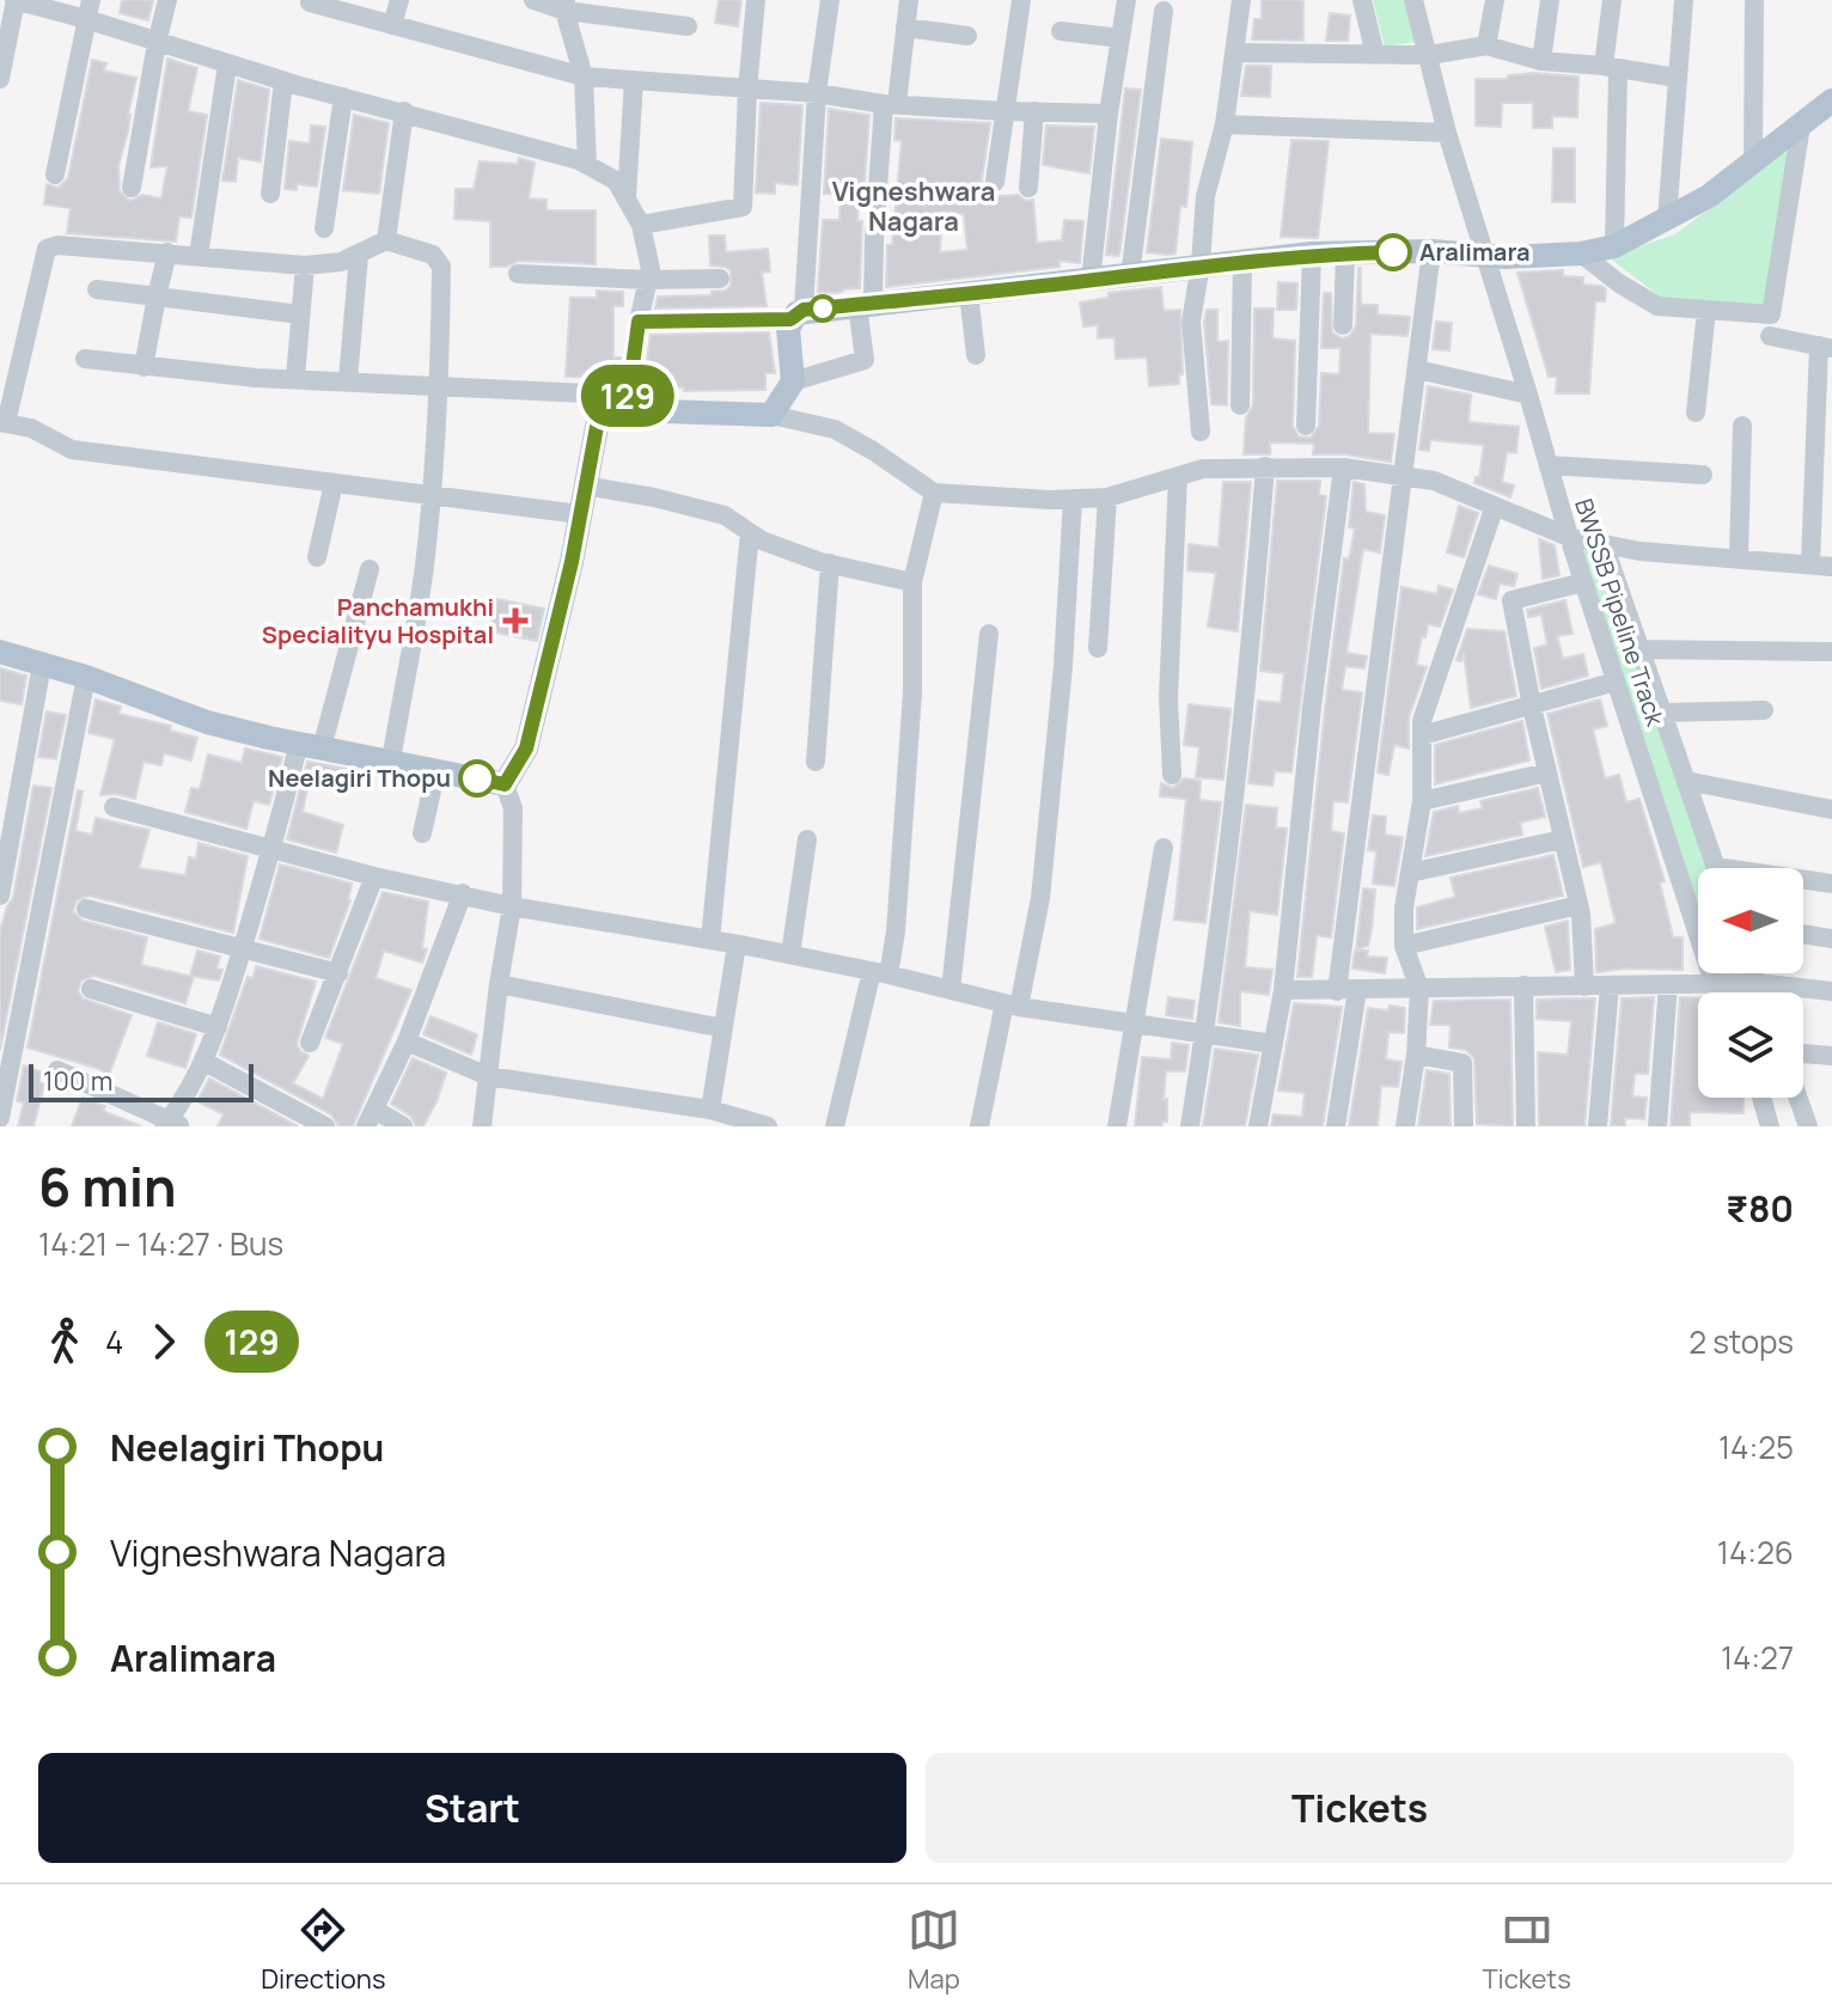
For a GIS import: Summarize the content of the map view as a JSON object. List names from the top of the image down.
{
  "streets": {
    "street": ["BWSSB Pipeline Track"]
  },
  "districts": ["Vigneshwara Nagara"],
  "places": {
    "other": ["Aralimara", "Neelagiri Thopu"],
    "health": ["Panchamukhi Specialityu Hospital"]
  },
  "lines": ["bus line 129"],
  "scale_bar": "100 m",
  "north": "left",
  "page": {
    "on_map": "129",
    "scale": "100 m",
    "heading": ["6 min", "14:21 – 14:27 · Bus", "₹80"],
    "legs": ["4", "129", "2 stops"],
    "list": [
      {
        "name": "Neelagiri Thopu",
        "value": "14:25"
      },
      {
        "name": "Vigneshwara Nagara",
        "value": "14:26"
      },
      {
        "name": "Aralimara",
        "value": "14:27"
      }
    ],
    "buttons": ["Start", "Tickets"],
    "tabs": ["Directions", "Map", "Tickets"]
  }
}
